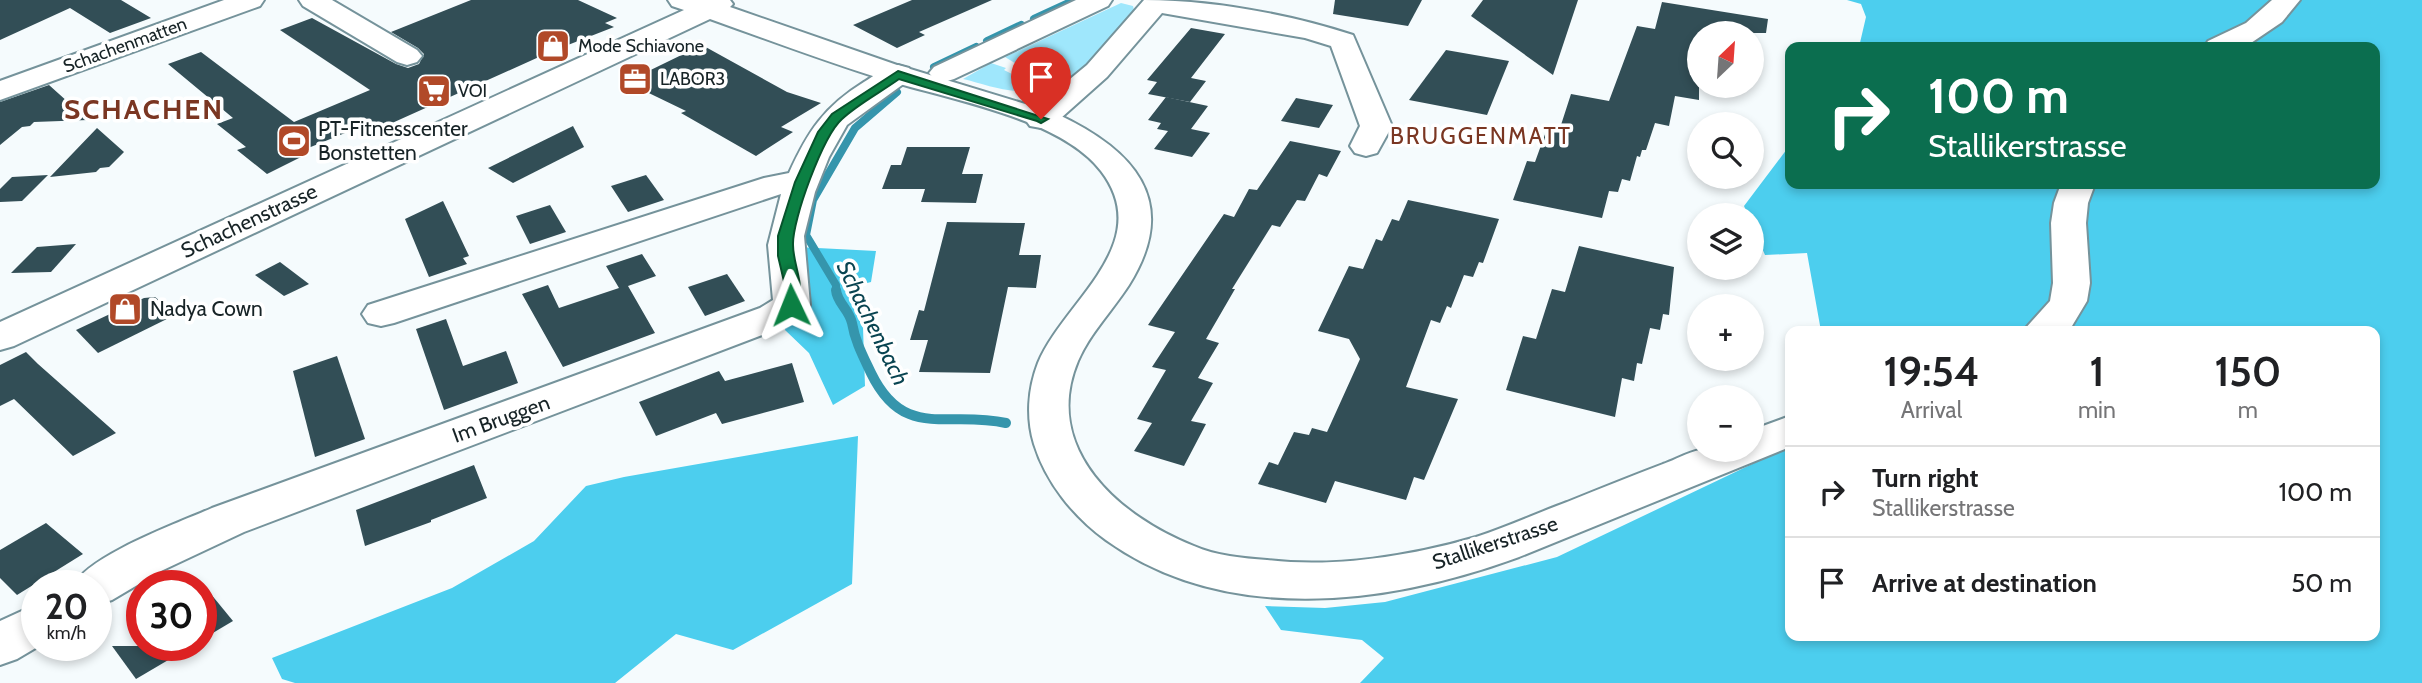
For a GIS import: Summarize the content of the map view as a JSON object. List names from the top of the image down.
{
  "streets": {
    "street": [
      "Schachenmatten",
      "Schachenstrasse",
      "Im Bruggen",
      "Stallikerstrasse"
    ]
  },
  "crossings": [
    ["Schachenstrasse", "Stallikerstrasse"],
    ["Im Bruggen", "Stallikerstrasse"]
  ],
  "districts": ["SCHACHEN", "BRUGGENMATT"],
  "water": ["Schachenbach"],
  "places": {
    "shop": ["Mode Schiavone", "Nadya Cown"],
    "office": ["LABOR3"],
    "supermarket": ["VOI"],
    "sports": ["PT-Fitnesscenter Bonstetten"]
  },
  "north": "top right",
  "page": {
    "map_buttons": ["+", "−"],
    "turn": ["100 m", "Stallikerstrasse"],
    "eta": [
      "19:54",
      "Arrival",
      "1",
      "min",
      "150",
      "m"
    ],
    "list": [
      {
        "name": "Turn right",
        "note": "Stallikerstrasse",
        "value": "100 m"
      },
      {
        "name": "Arrive at destination",
        "value": "50 m"
      }
    ],
    "speed": "20 km/h",
    "limit": "30"
  }
}
